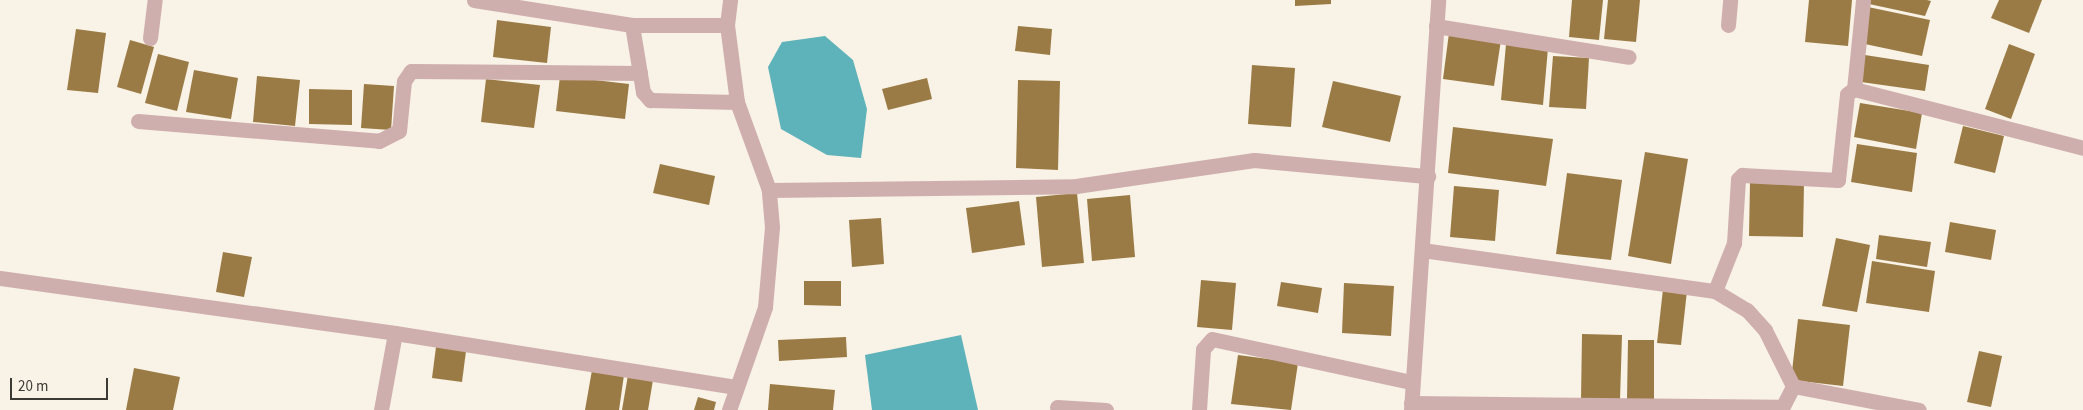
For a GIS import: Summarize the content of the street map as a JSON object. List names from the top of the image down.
{
  "scale_bar": "20 m"
}
